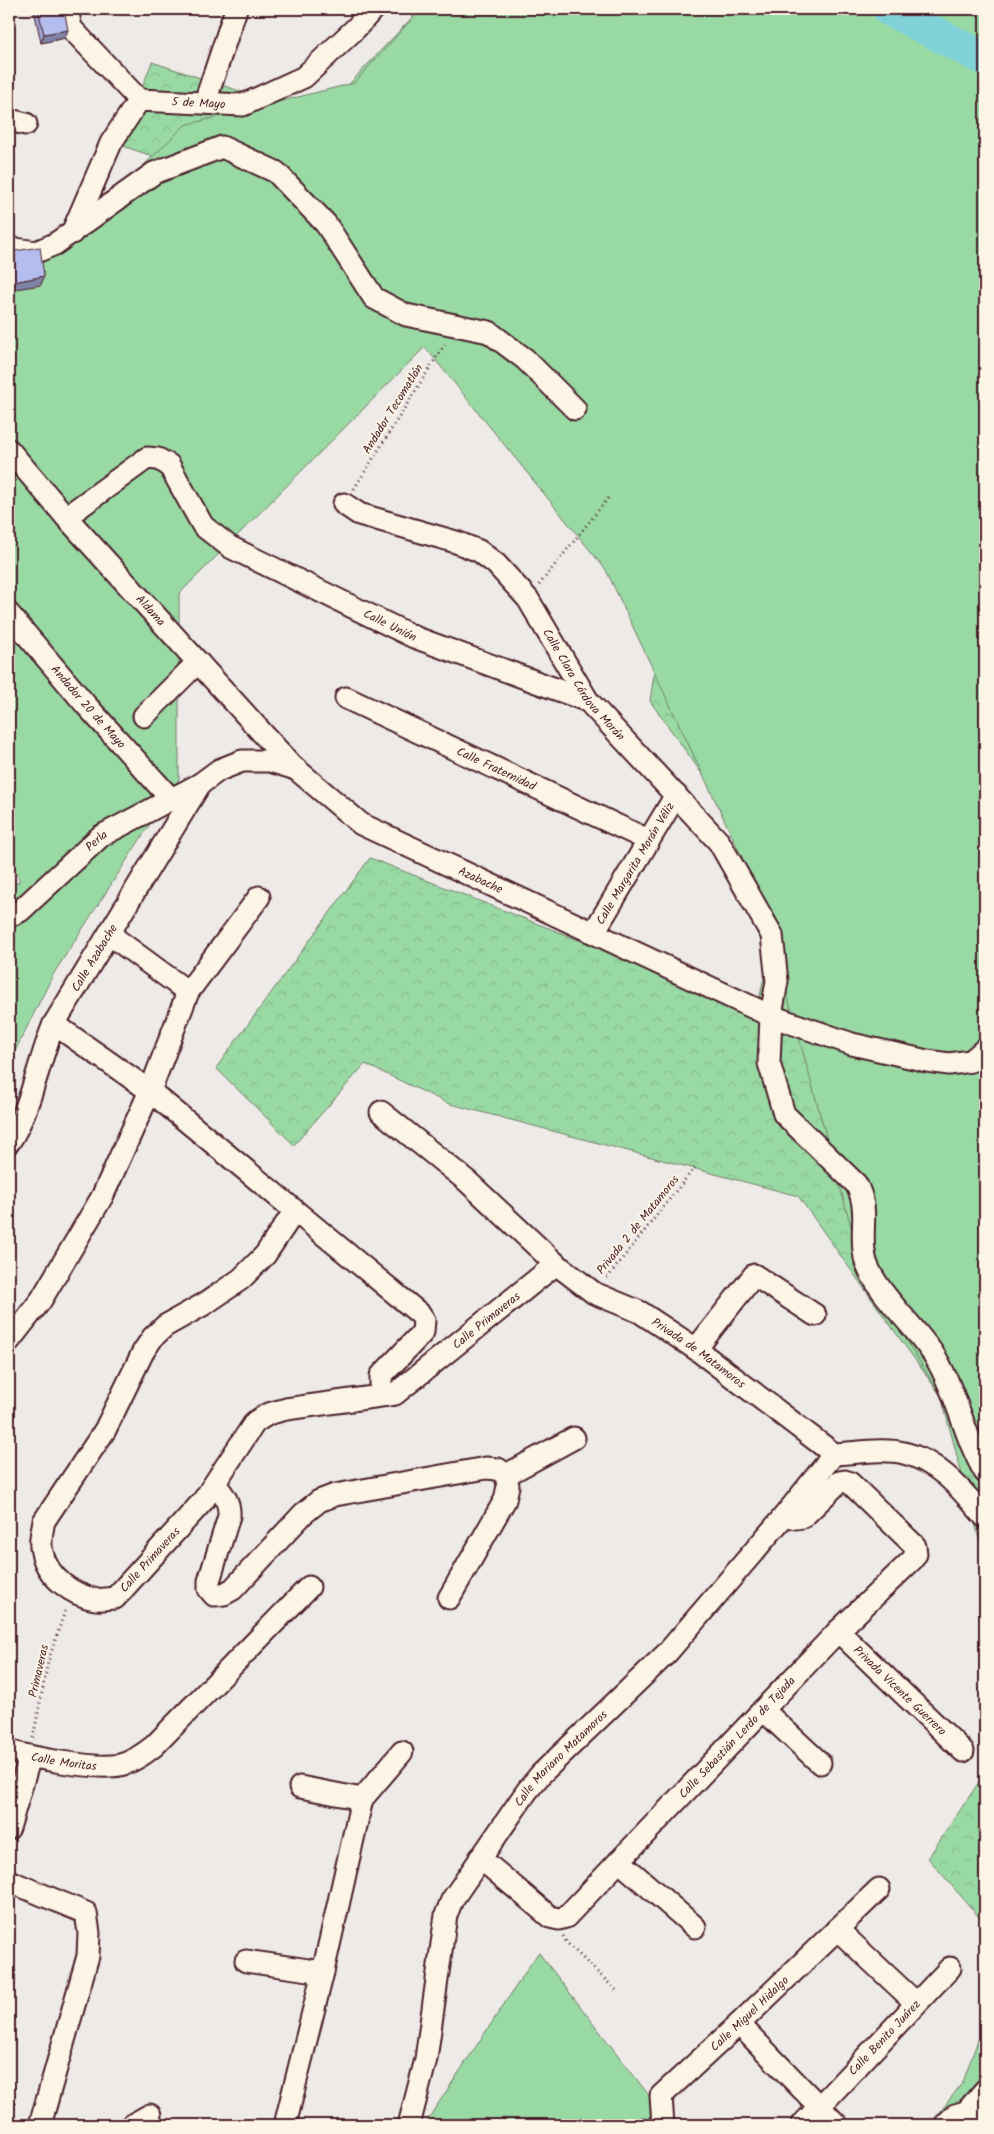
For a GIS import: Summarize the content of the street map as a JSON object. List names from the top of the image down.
{
  "streets": {
    "street": [
      "5 de Mayo",
      "Aldama",
      "Calle Unión",
      "Calle Clara Córdova Morán",
      "Andador 20 de Mayo",
      "Calle Fraternidad",
      "Perla",
      "Calle Margarita Morán Véliz",
      "Azabache",
      "Calle Azabache",
      "Calle Primaveras",
      "Privada de Matamoros",
      "Privada Vicente Guerrero",
      "Calle Sebastián Lerdo de Tejada",
      "Calle Mariano Matamoros",
      "Calle Moritas",
      "Calle Miguel Hidalgo",
      "Calle Benito Juárez"
    ],
    "path": ["Andador Tecomatlán", "Privada 2 de Matamoros", "Primaveras"]
  },
  "crossings": [
    ["Andador Tecomatlán", "Calle Clara Córdova Morán"],
    ["Aldama", "Calle Unión"],
    ["Aldama", "Azabache"],
    ["Calle Unión", "Calle Clara Córdova Morán"],
    ["Calle Clara Córdova Morán", "Calle Margarita Morán Véliz"],
    ["Calle Clara Córdova Morán", "Azabache"],
    ["Andador 20 de Mayo", "Perla"],
    ["Calle Fraternidad", "Calle Margarita Morán Véliz"],
    ["Perla", "Azabache"],
    ["Perla", "Calle Azabache"],
    ["Calle Margarita Morán Véliz", "Azabache"],
    ["Azabache", "Calle Azabache"],
    ["Privada 2 de Matamoros", "Privada de Matamoros"],
    ["Calle Primaveras", "Privada de Matamoros"],
    ["Calle Primaveras", "Primaveras"],
    ["Privada de Matamoros", "Calle Mariano Matamoros"],
    ["Primaveras", "Calle Moritas"],
    ["Privada Vicente Guerrero", "Calle Sebastián Lerdo de Tejada"],
    ["Calle Sebastián Lerdo de Tejada", "Calle Mariano Matamoros"]
  ]
}
